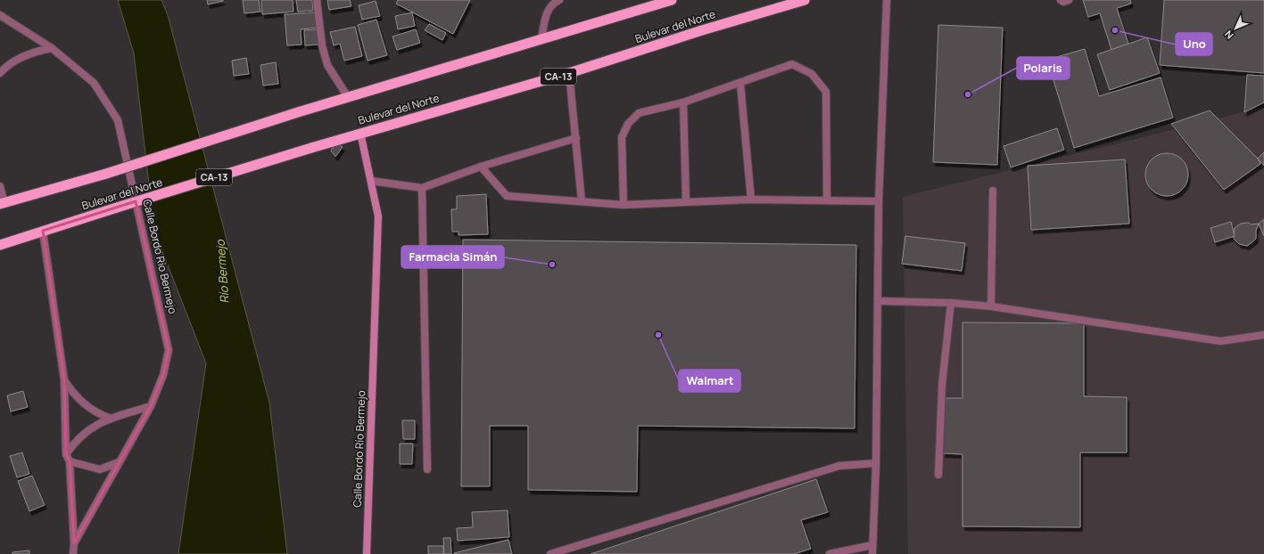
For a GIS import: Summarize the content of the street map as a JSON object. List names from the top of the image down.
{
  "streets": {
    "highway": ["Bulevar del Norte", "CA-13"],
    "main road": ["Calle Bordo Río Bermejo"]
  },
  "crossings": [
    ["Bulevar del Norte", "Calle Bordo Río Bermejo"]
  ],
  "water": ["Río Bermejo"],
  "places": [
    "Uno",
    "Polaris",
    "Farmacia Simán",
    "Walmart"
  ],
  "north": "bottom left"
}
